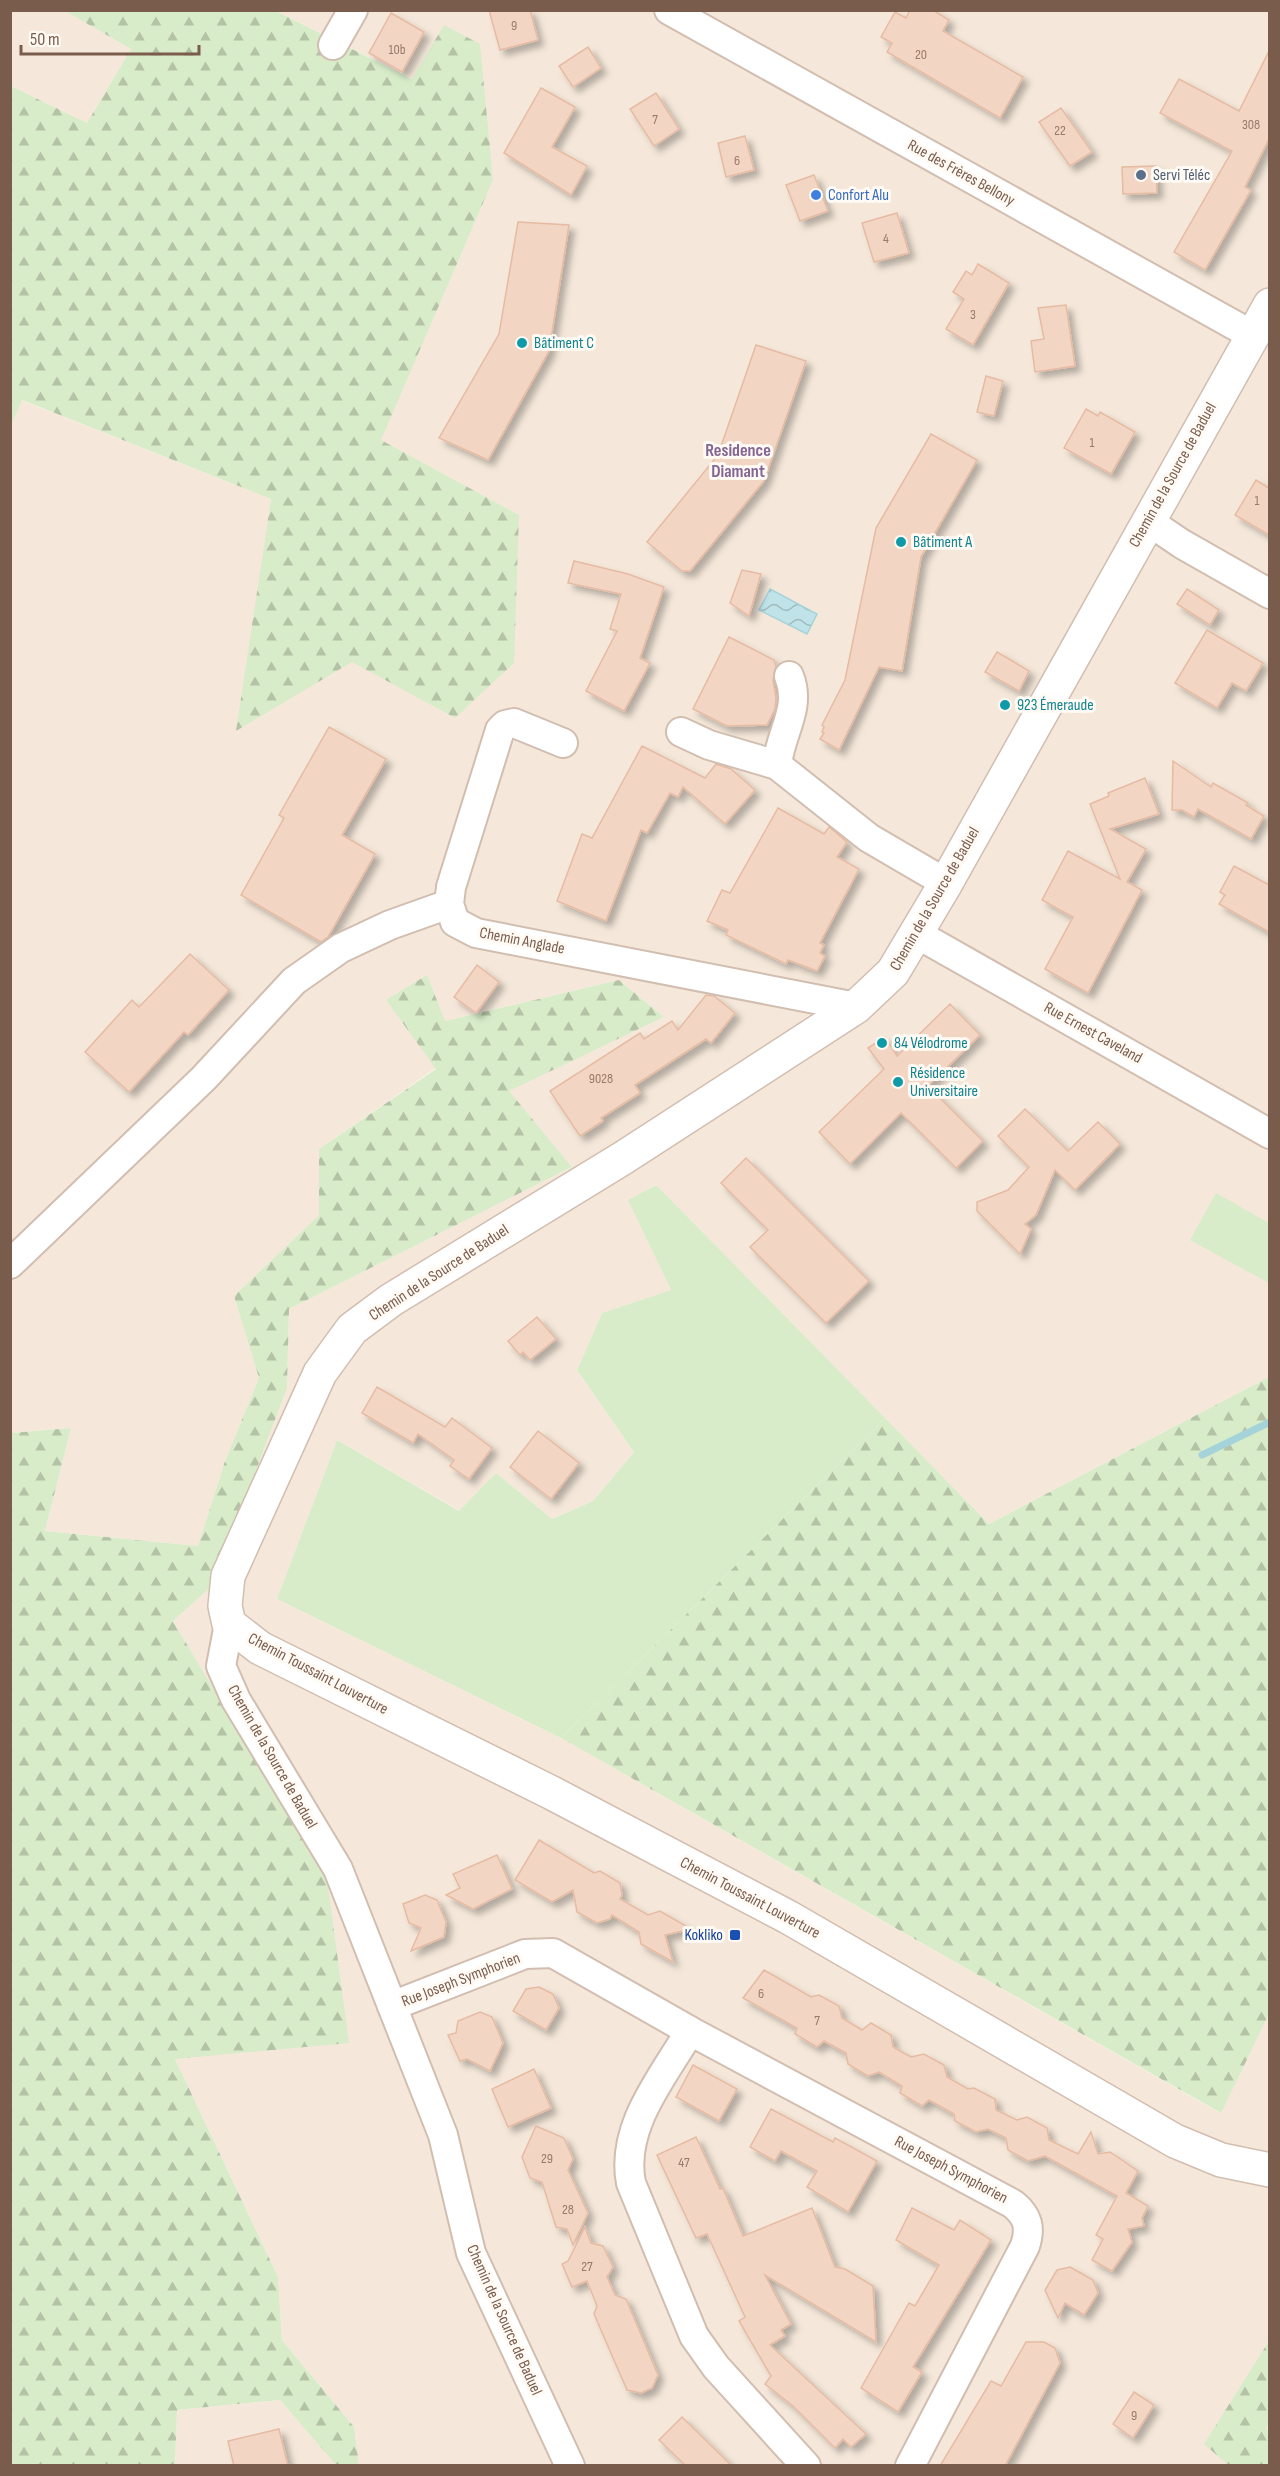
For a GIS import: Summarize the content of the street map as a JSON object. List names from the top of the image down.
{
  "streets": {
    "street": [
      "Rue des Frères Bellony",
      "Chemin de la Source de Baduel",
      "Chemin Anglade",
      "Rue Ernest Caveland",
      "Chemin Toussaint Louverture",
      "Rue Joseph Symphorien"
    ]
  },
  "crossings": [
    ["Rue des Frères Bellony", "Chemin de la Source de Baduel"],
    ["Chemin de la Source de Baduel", "Chemin Anglade"],
    ["Chemin de la Source de Baduel", "Rue Ernest Caveland"],
    ["Chemin de la Source de Baduel", "Chemin Toussaint Louverture"],
    ["Chemin de la Source de Baduel", "Rue Joseph Symphorien"]
  ],
  "districts": ["Residence Diamant"],
  "places": {
    "other": [
      "Servi Téléc",
      "Confort Alu",
      "Bâtiment C",
      "Bâtiment A",
      "923 Émeraude",
      "84 Vélodrome",
      "Résidence Universitaire"
    ],
    "transit": ["Kokliko"]
  },
  "house_numbers": [
    "9",
    "10b",
    "20",
    "7",
    "308",
    "22",
    "6",
    "4",
    "3",
    "1",
    "1",
    "9028",
    "6",
    "7",
    "29",
    "47",
    "28",
    "27",
    "9"
  ],
  "scale_bar": "50 m"
}
